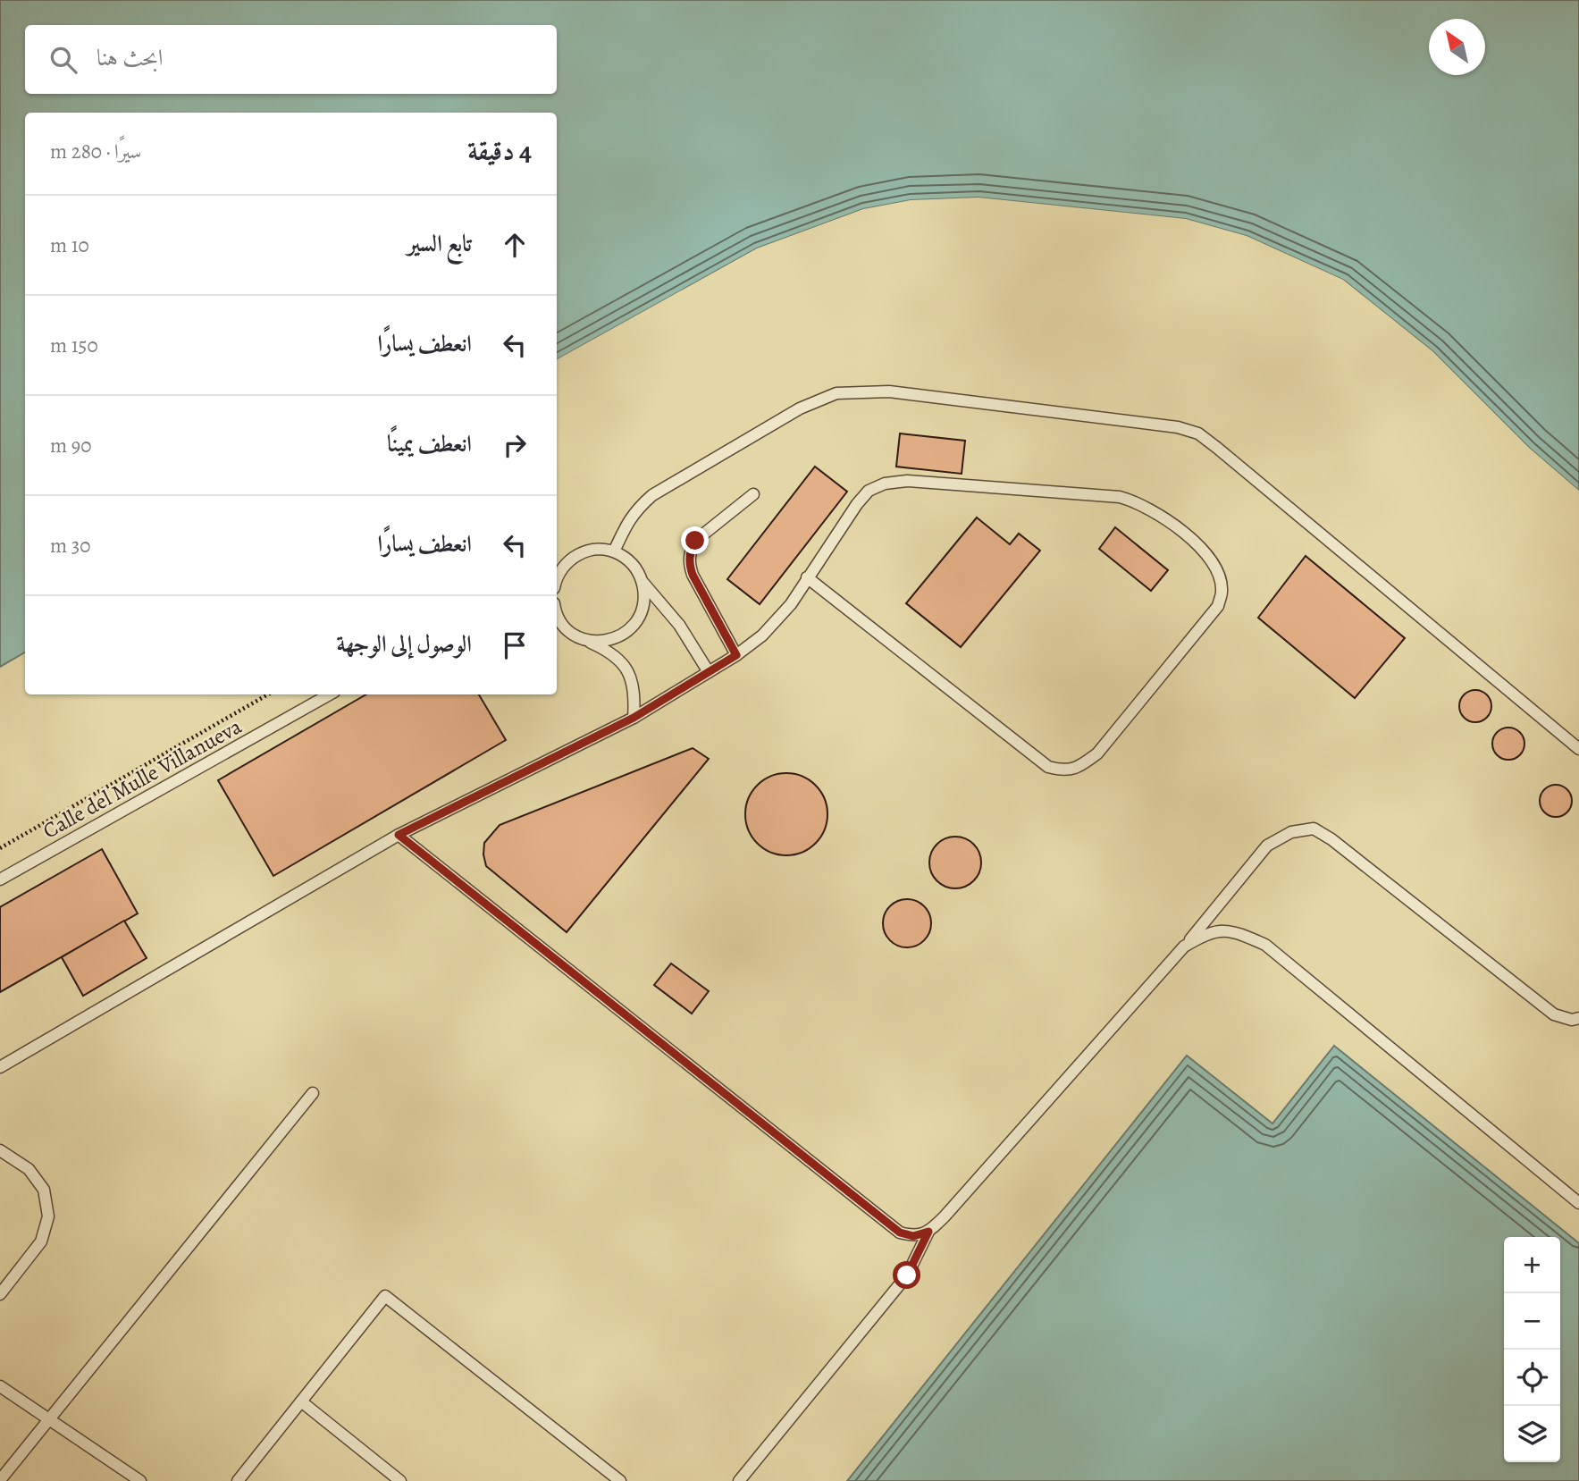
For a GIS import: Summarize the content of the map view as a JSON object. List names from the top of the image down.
{
  "streets": {
    "lane": ["Calle del Mulle Villanueva"]
  },
  "north": "top left",
  "page": {
    "search": "ابحث هنا",
    "heading": ["4 دقيقة", "سيرًا · 280 m"],
    "list": [
      ["تابع السير", "10 m"],
      ["انعطف يسارًا", "150 m"],
      ["انعطف يمينًا", "90 m"],
      ["انعطف يسارًا", "30 m"],
      "الوصول إلى الوجهة"
    ],
    "map_buttons": ["+", "−"]
  }
}
